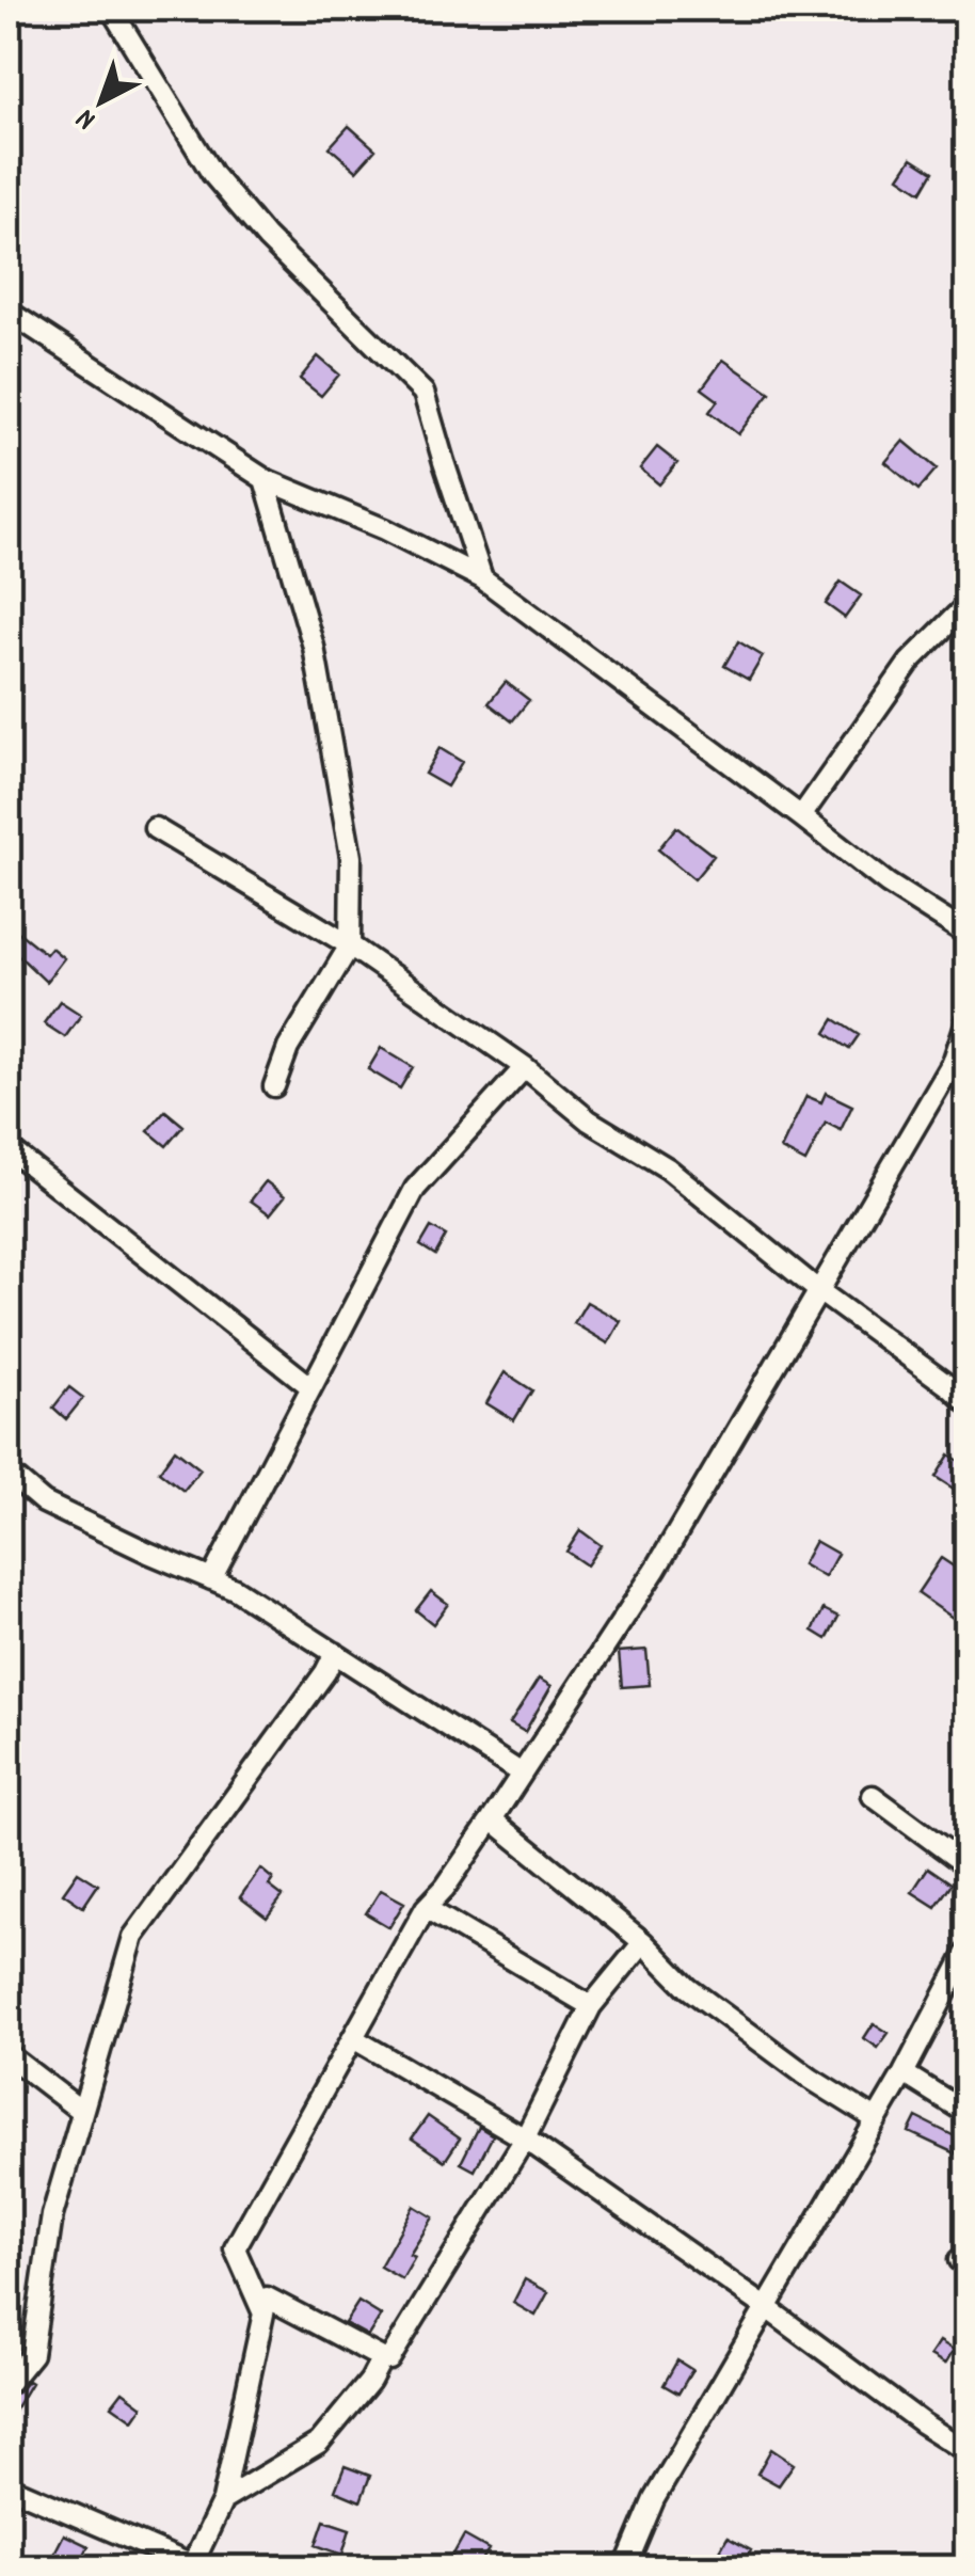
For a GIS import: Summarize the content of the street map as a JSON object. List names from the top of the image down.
{
  "north": "bottom left"
}
